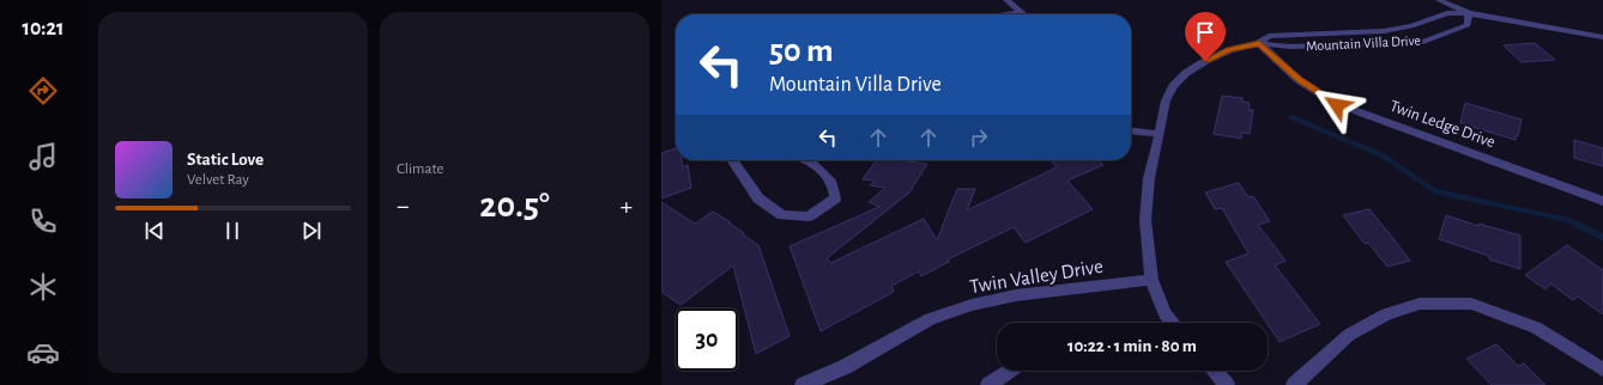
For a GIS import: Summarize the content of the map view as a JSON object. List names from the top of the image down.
{
  "streets": {
    "street": ["Mountain Villa Drive", "Twin Ledge Drive", "Twin Valley Drive"]
  },
  "crossings": [
    ["Mountain Villa Drive", "Twin Ledge Drive"],
    ["Mountain Villa Drive", "Twin Valley Drive"]
  ],
  "page": {
    "tabs": "10:21",
    "tile": "Climate",
    "turn": ["50 m", "Mountain Villa Drive"],
    "song": ["Static Love", "Velvet Ray"],
    "heat": ["−", "20.5°", "+"],
    "limit": "30",
    "trip": "10:22 · 1 min · 80 m"
  }
}
